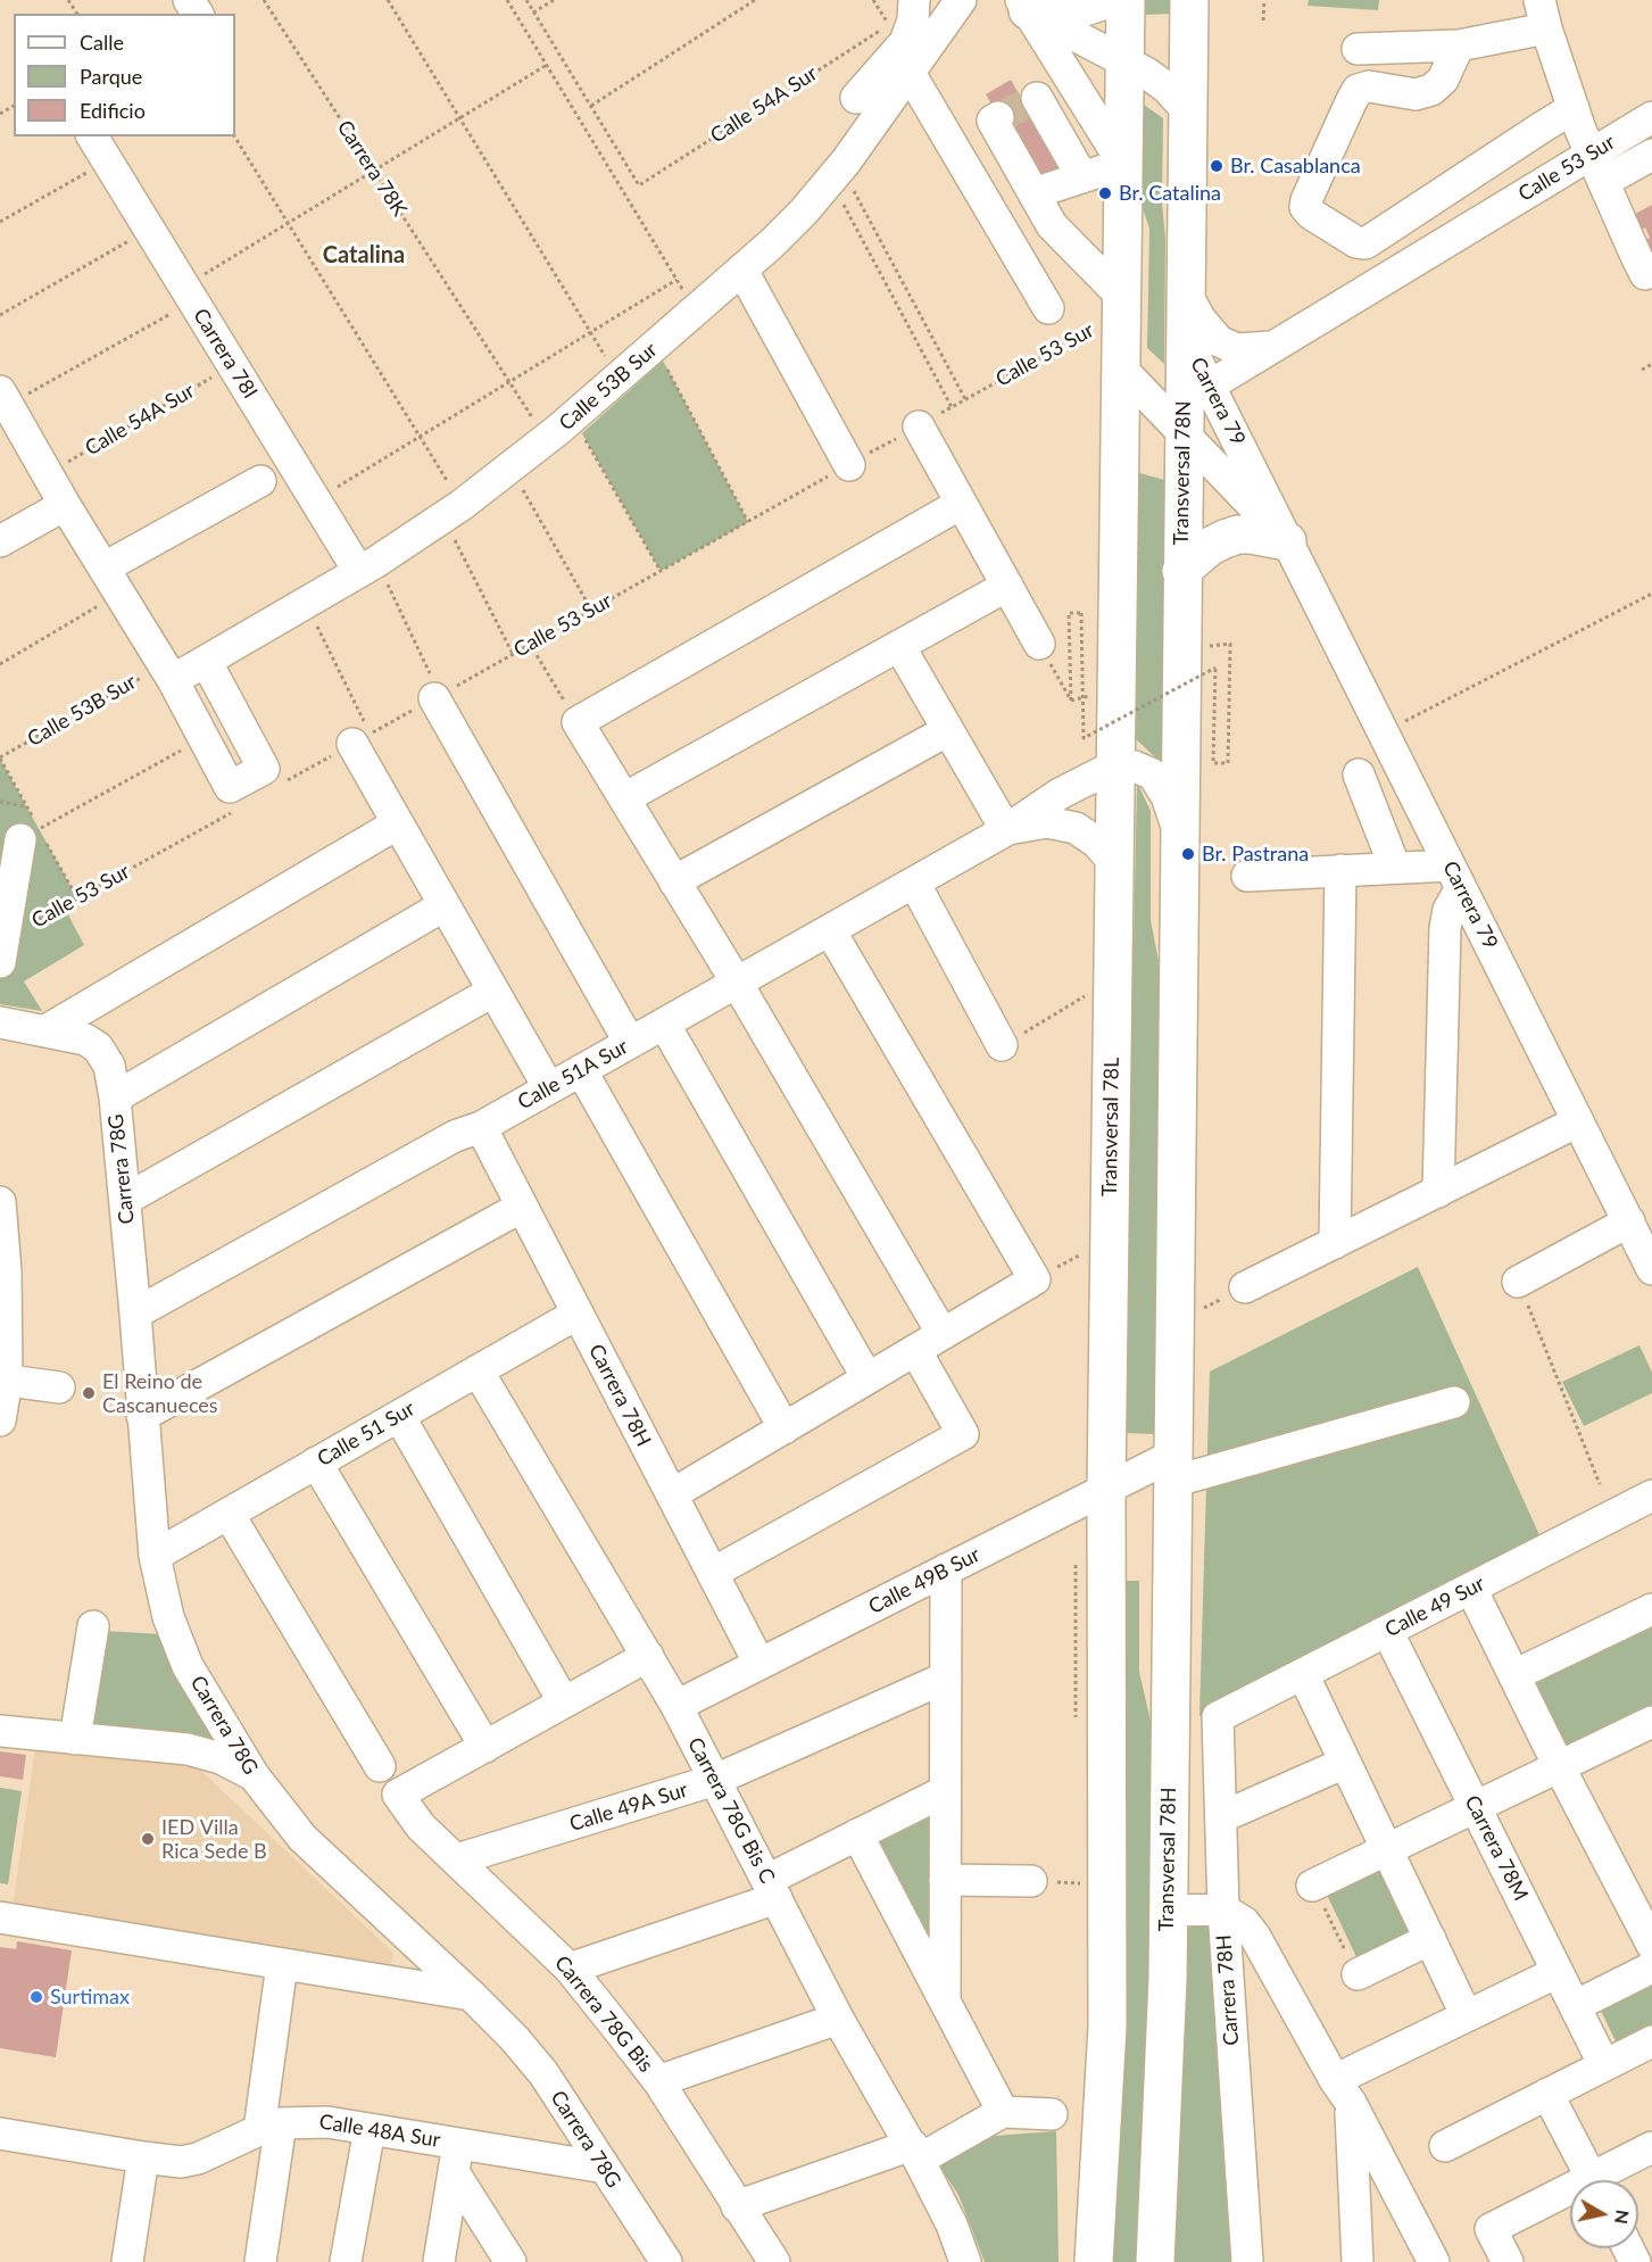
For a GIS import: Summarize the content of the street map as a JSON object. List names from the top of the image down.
{
  "streets": {
    "main road": ["Transversal 78N", "Transversal 78L", "Transversal 78H"],
    "street": [
      "Calle 53 Sur",
      "Carrera 78I",
      "Calle 53B Sur",
      "Carrera 79",
      "Calle 51A Sur",
      "Carrera 78G",
      "Carrera 78H",
      "Calle 51 Sur",
      "Calle 49B Sur",
      "Calle 49 Sur",
      "Calle 49A Sur",
      "Carrera 78G Bis C",
      "Carrera 78M",
      "Carrera 78G Bis",
      "Calle 48A Sur"
    ],
    "path": ["Calle 54A Sur", "Carrera 78K"]
  },
  "crossings": [
    ["Calle 54A Sur", "Carrera 78I"],
    ["Carrera 78K", "Calle 53B Sur"],
    ["Calle 53 Sur", "Carrera 79"],
    ["Calle 53 Sur", "Transversal 78N"],
    ["Carrera 78I", "Calle 53B Sur"],
    ["Carrera 79", "Transversal 78N"],
    ["Calle 51A Sur", "Transversal 78L"],
    ["Calle 51A Sur", "Carrera 78G"],
    ["Calle 51A Sur", "Carrera 78H"],
    ["Transversal 78L", "Calle 49B Sur"],
    ["Carrera 78G", "Calle 51 Sur"],
    ["Carrera 78G", "Calle 48A Sur"],
    ["Carrera 78H", "Calle 51 Sur"],
    ["Carrera 78H", "Calle 49B Sur"],
    ["Carrera 78H", "Calle 49 Sur"],
    ["Calle 51 Sur", "Carrera 78G Bis C"],
    ["Calle 49B Sur", "Carrera 78G Bis C"],
    ["Calle 49B Sur", "Transversal 78H"],
    ["Calle 49 Sur", "Carrera 78M"],
    ["Calle 49A Sur", "Carrera 78G Bis C"],
    ["Calle 49A Sur", "Carrera 78G Bis"]
  ],
  "districts": ["Catalina"],
  "places": [
    "Br. Casablanca",
    "Br. Catalina",
    "Br. Pastrana",
    "El Reino de Cascanueces",
    "IED Villa Rica Sede B",
    "Surtimax"
  ],
  "legend": ["Calle", "Parque", "Edificio"],
  "north": "right"
}
